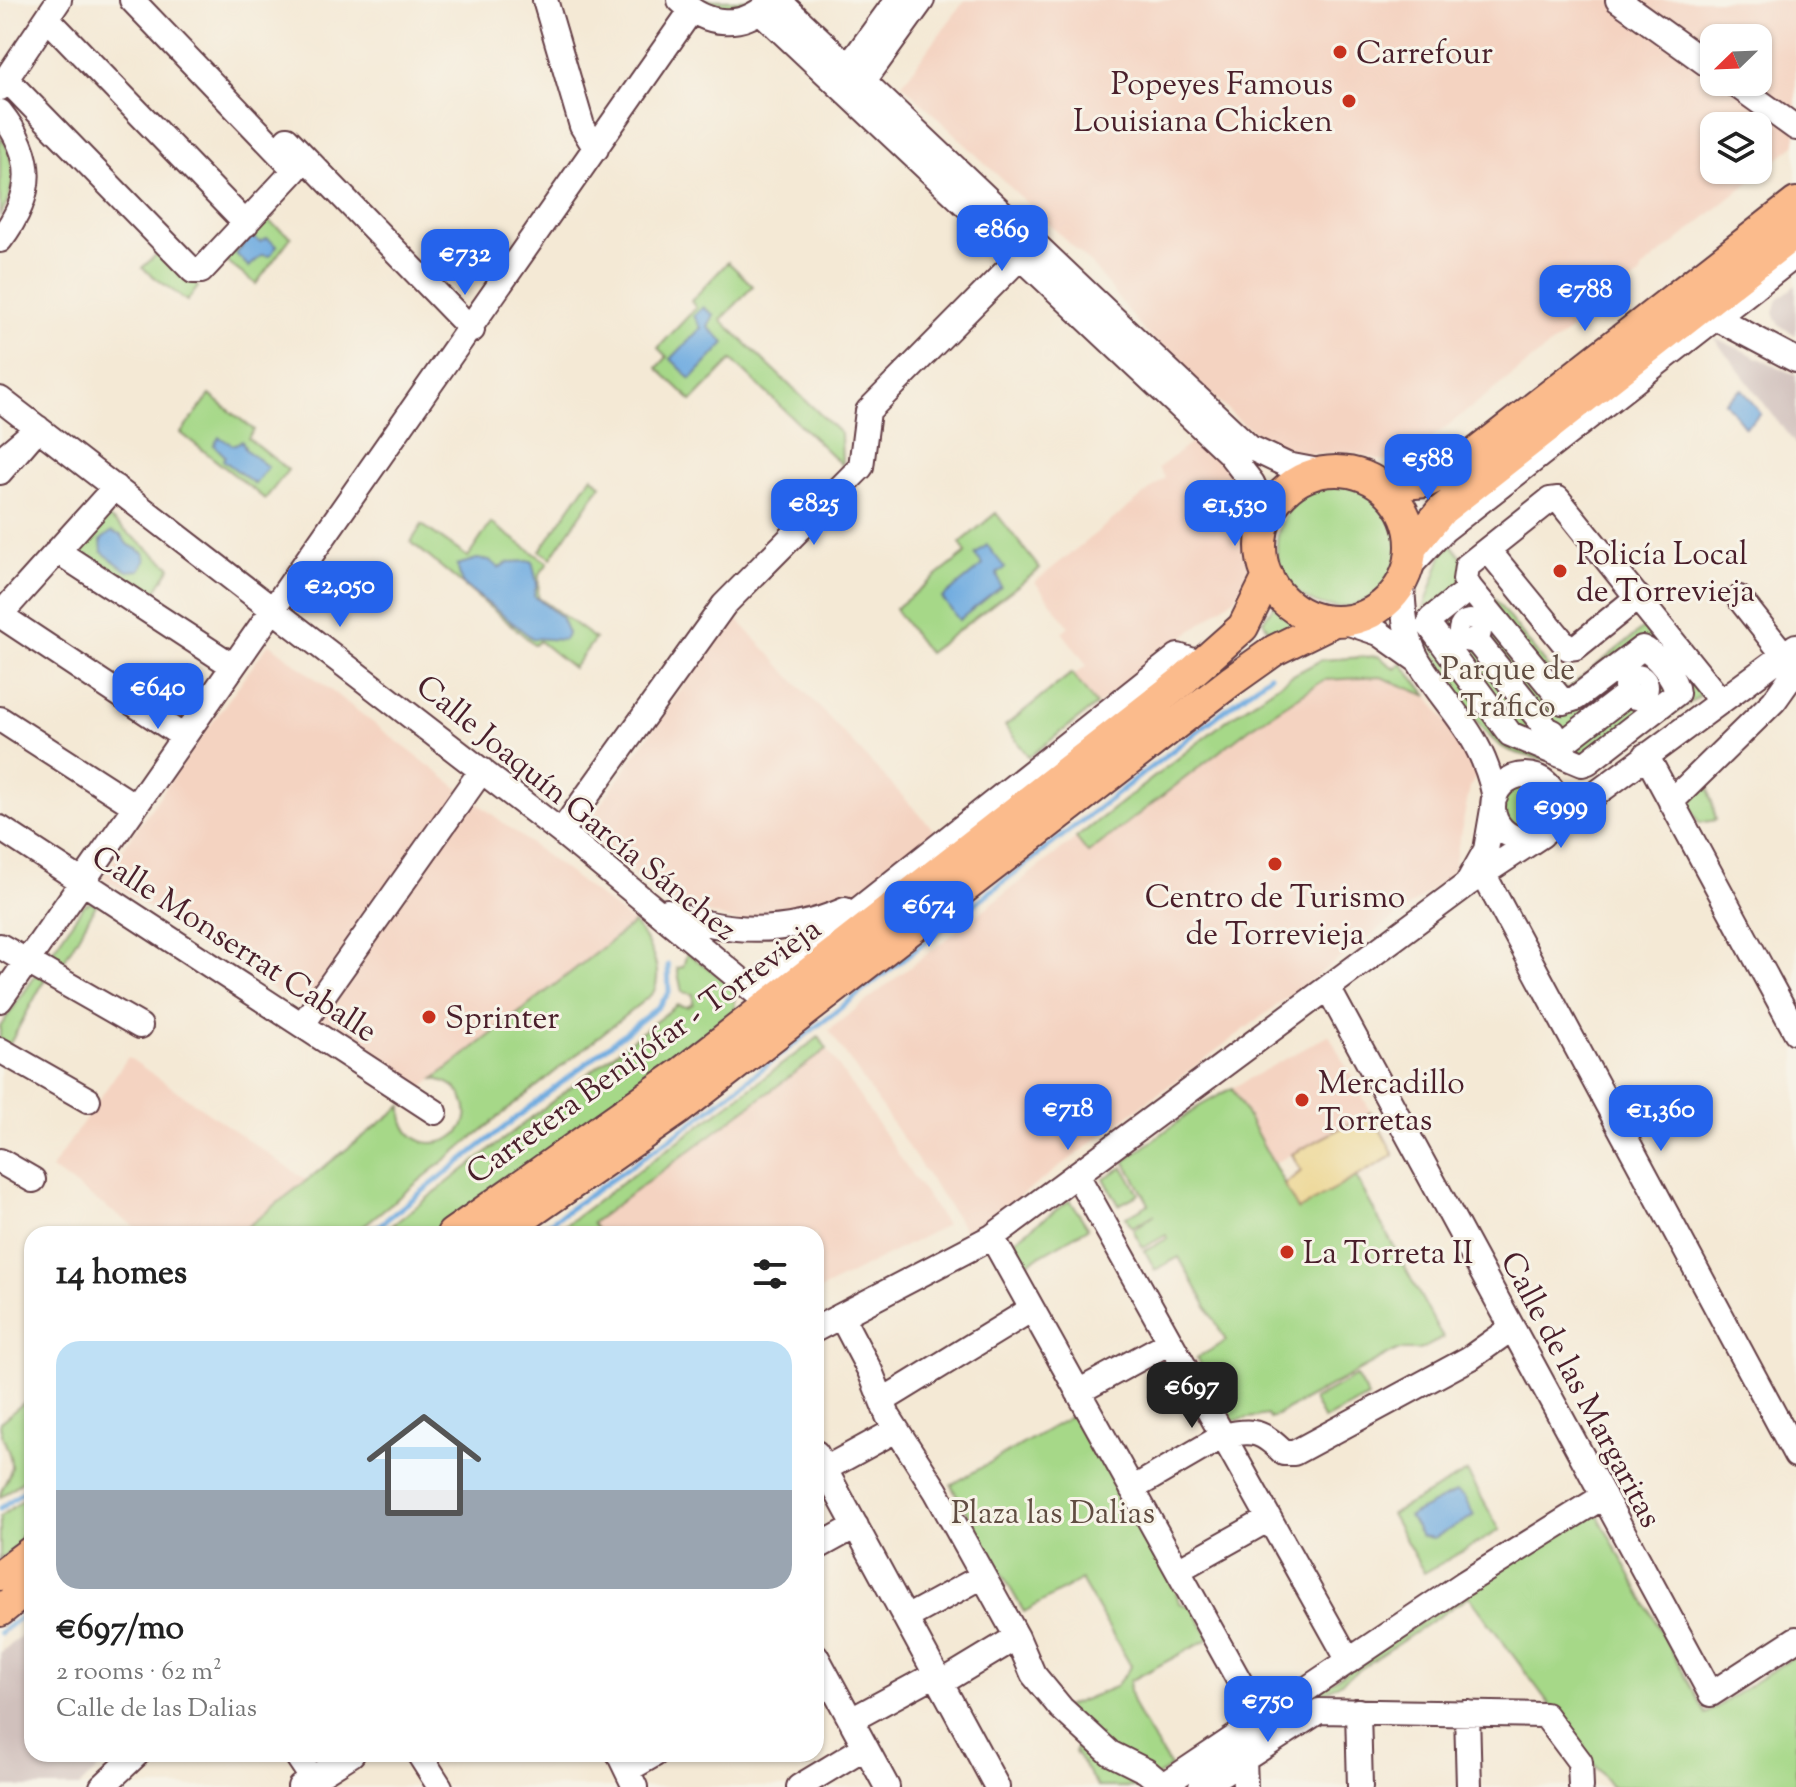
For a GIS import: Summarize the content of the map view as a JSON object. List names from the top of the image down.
{
  "streets": {
    "main road": ["Carretera Benijófar - Torrevieja"],
    "street": ["Calle Joaquín García Sánchez", "Calle Monserrat Caballe", "Calle de las Margaritas"]
  },
  "crossings": [
    ["Calle Joaquín García Sánchez", "Carretera Benijófar - Torrevieja"]
  ],
  "parks": ["Parque de Tráfico", "Plaza las Dalias"],
  "places": [
    "Carrefour",
    "Popeyes Famous Louisiana Chicken",
    "Policía Local de Torrevieja",
    "Centro de Turismo de Torrevieja",
    "Sprinter",
    "Mercadillo Torretas",
    "La Torreta II"
  ],
  "north": "bottom left",
  "page": {
    "price": [
      "€869",
      "€732",
      "€788",
      "€588",
      "€825",
      "€1,530",
      "€2,050",
      "€640",
      "€999",
      "€674",
      "€718",
      "€1,360",
      "€697",
      "€750"
    ],
    "heading": "14 homes",
    "list": [
      {
        "name": "€697/mo",
        "note": "2 rooms · 62 m² · Calle de las Dalias"
      }
    ]
  }
}
